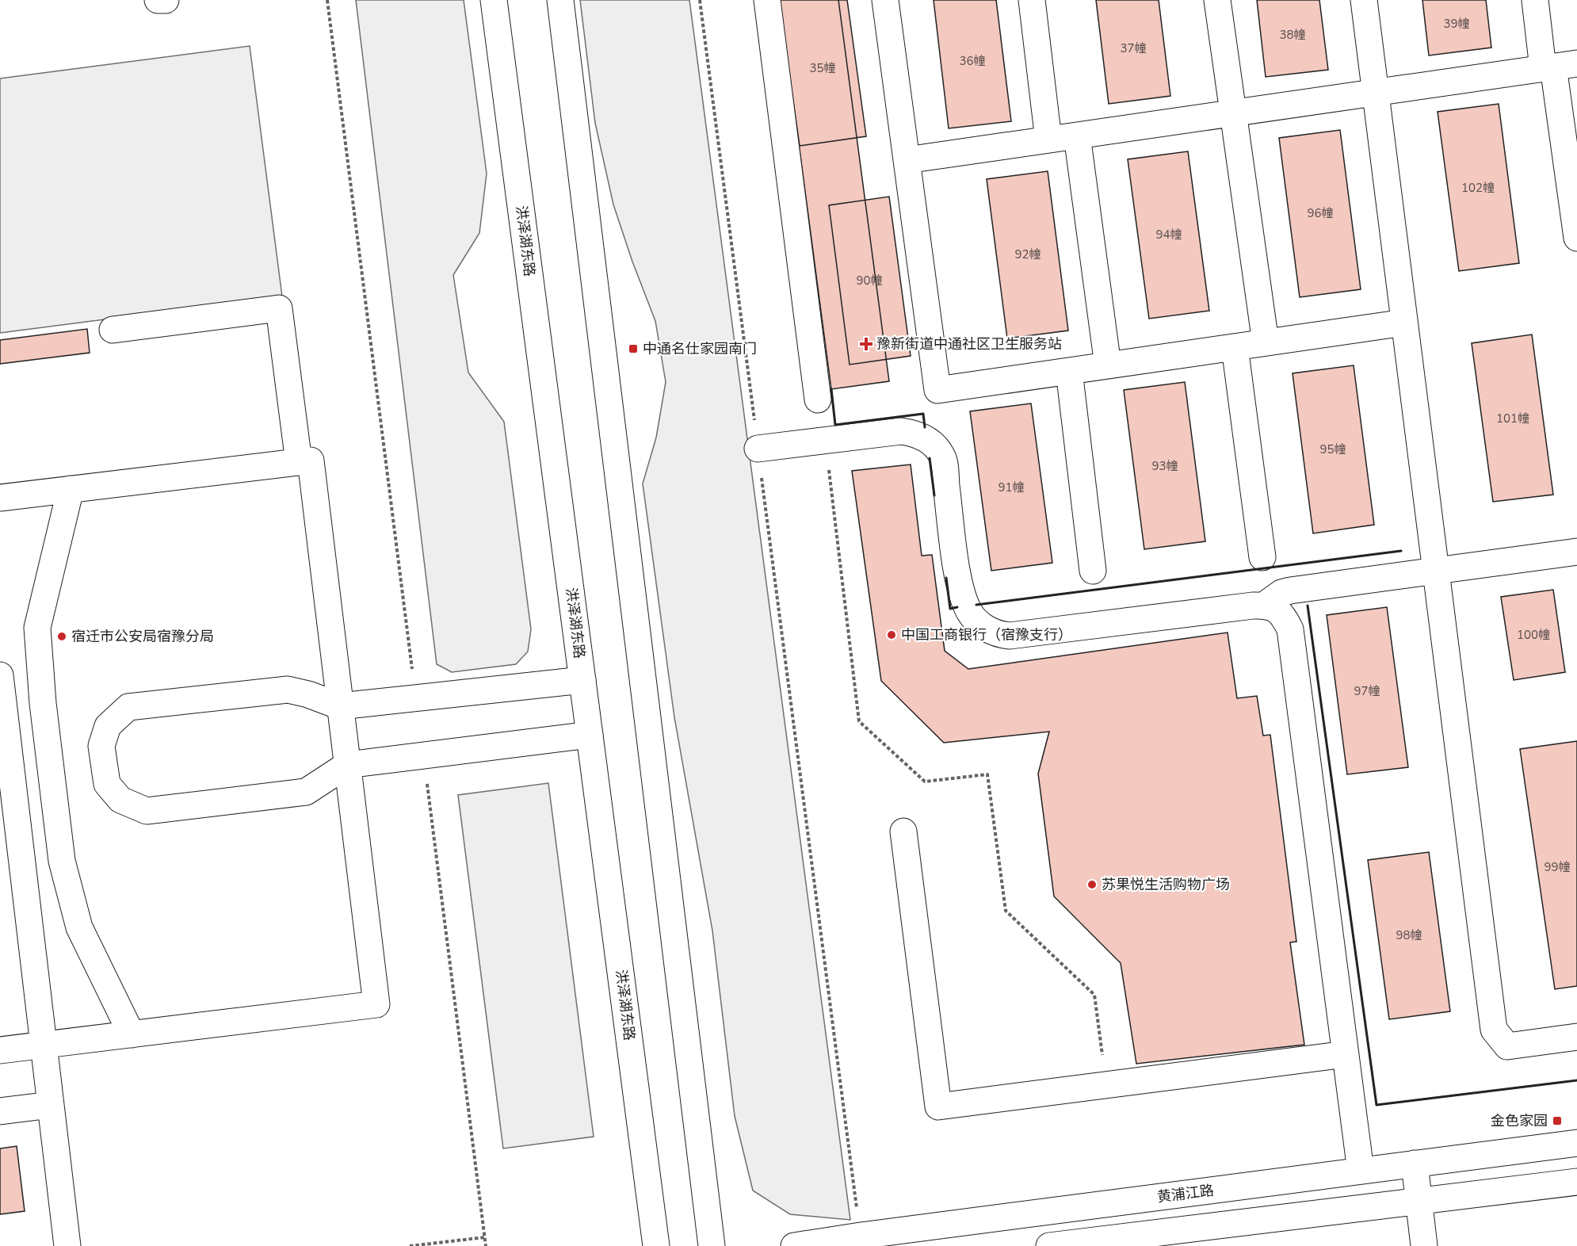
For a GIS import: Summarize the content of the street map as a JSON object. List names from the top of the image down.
{
  "streets": {
    "main road": ["洪泽湖东路", "黄浦江路"]
  },
  "places": {
    "health": ["豫新街道中通社区卫生服务站"],
    "transit": ["中通名仕家园南门", "金色家园"],
    "other": ["中国工商银行（宿豫支行）", "宿迁市公安局宿豫分局", "苏果悦生活购物广场"]
  },
  "house_numbers": [
    "39幢",
    "38幢",
    "37幢",
    "36幢",
    "35幢",
    "102幢",
    "96幢",
    "94幢",
    "92幢",
    "90幢",
    "101幢",
    "95幢",
    "93幢",
    "91幢",
    "100幢",
    "97幢",
    "99幢",
    "98幢"
  ]
}
